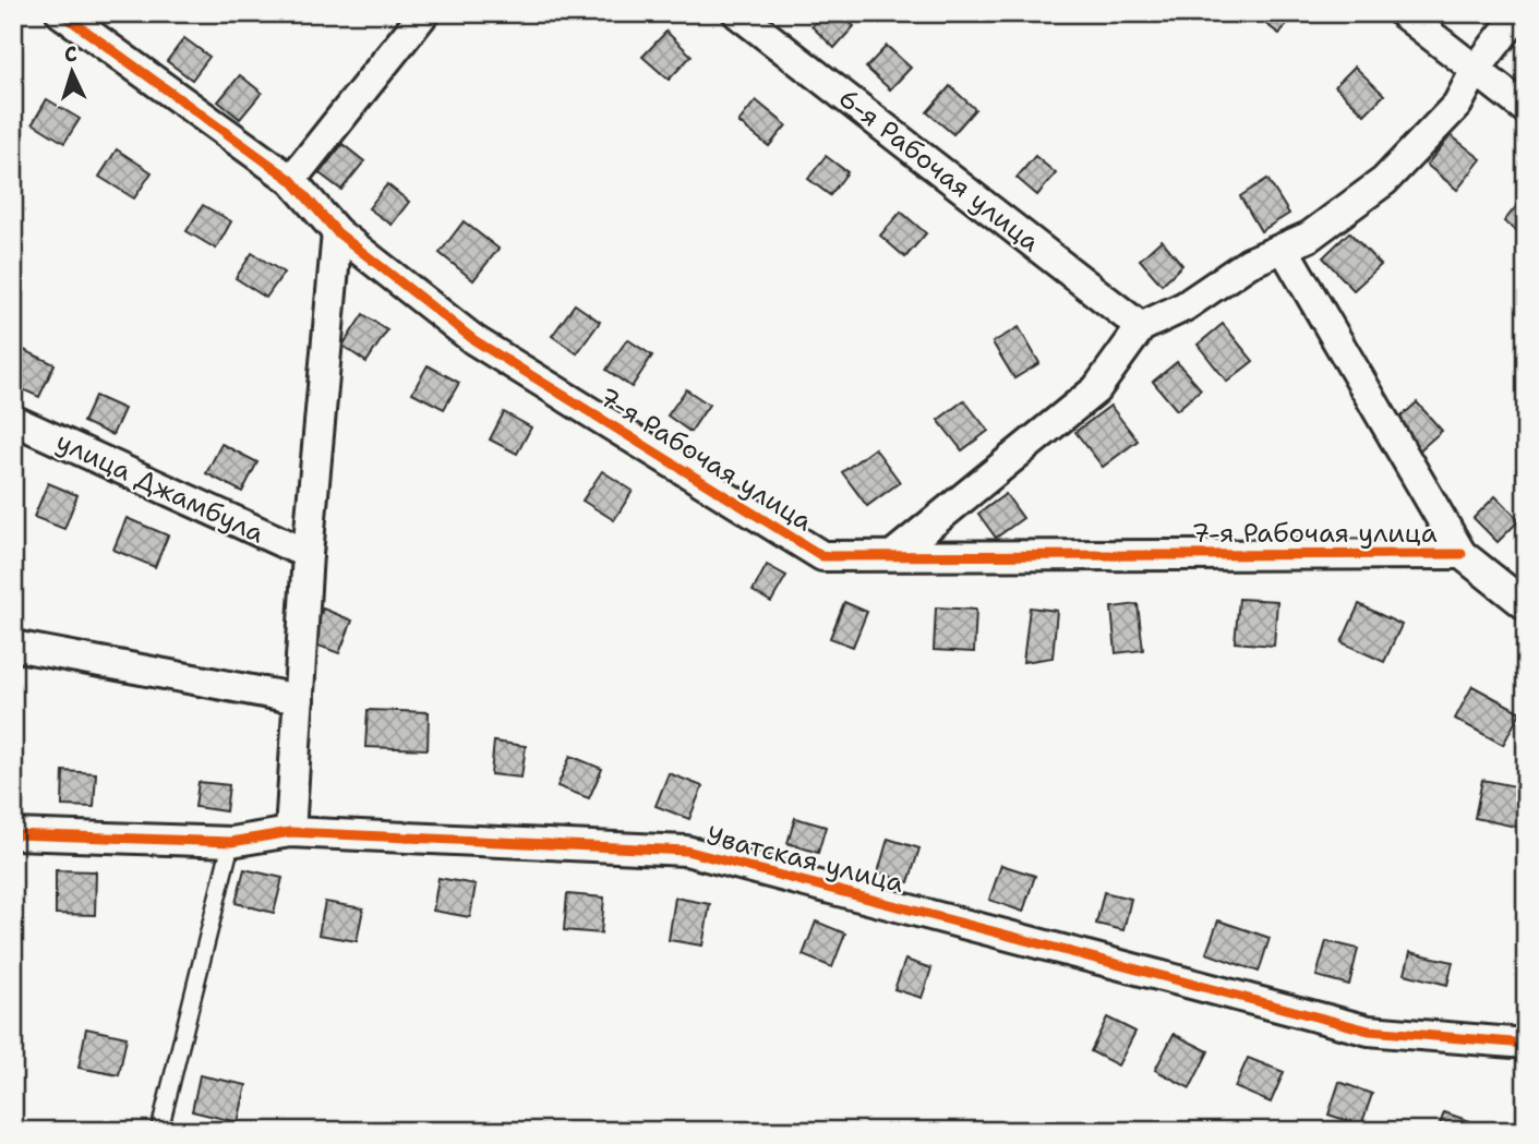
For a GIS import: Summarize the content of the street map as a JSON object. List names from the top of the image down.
{
  "streets": {
    "street": [
      "6-я Рабочая улица",
      "7-я Рабочая улица",
      "улица Джамбула",
      "Уватская улица"
    ]
  },
  "north": "top"
}
